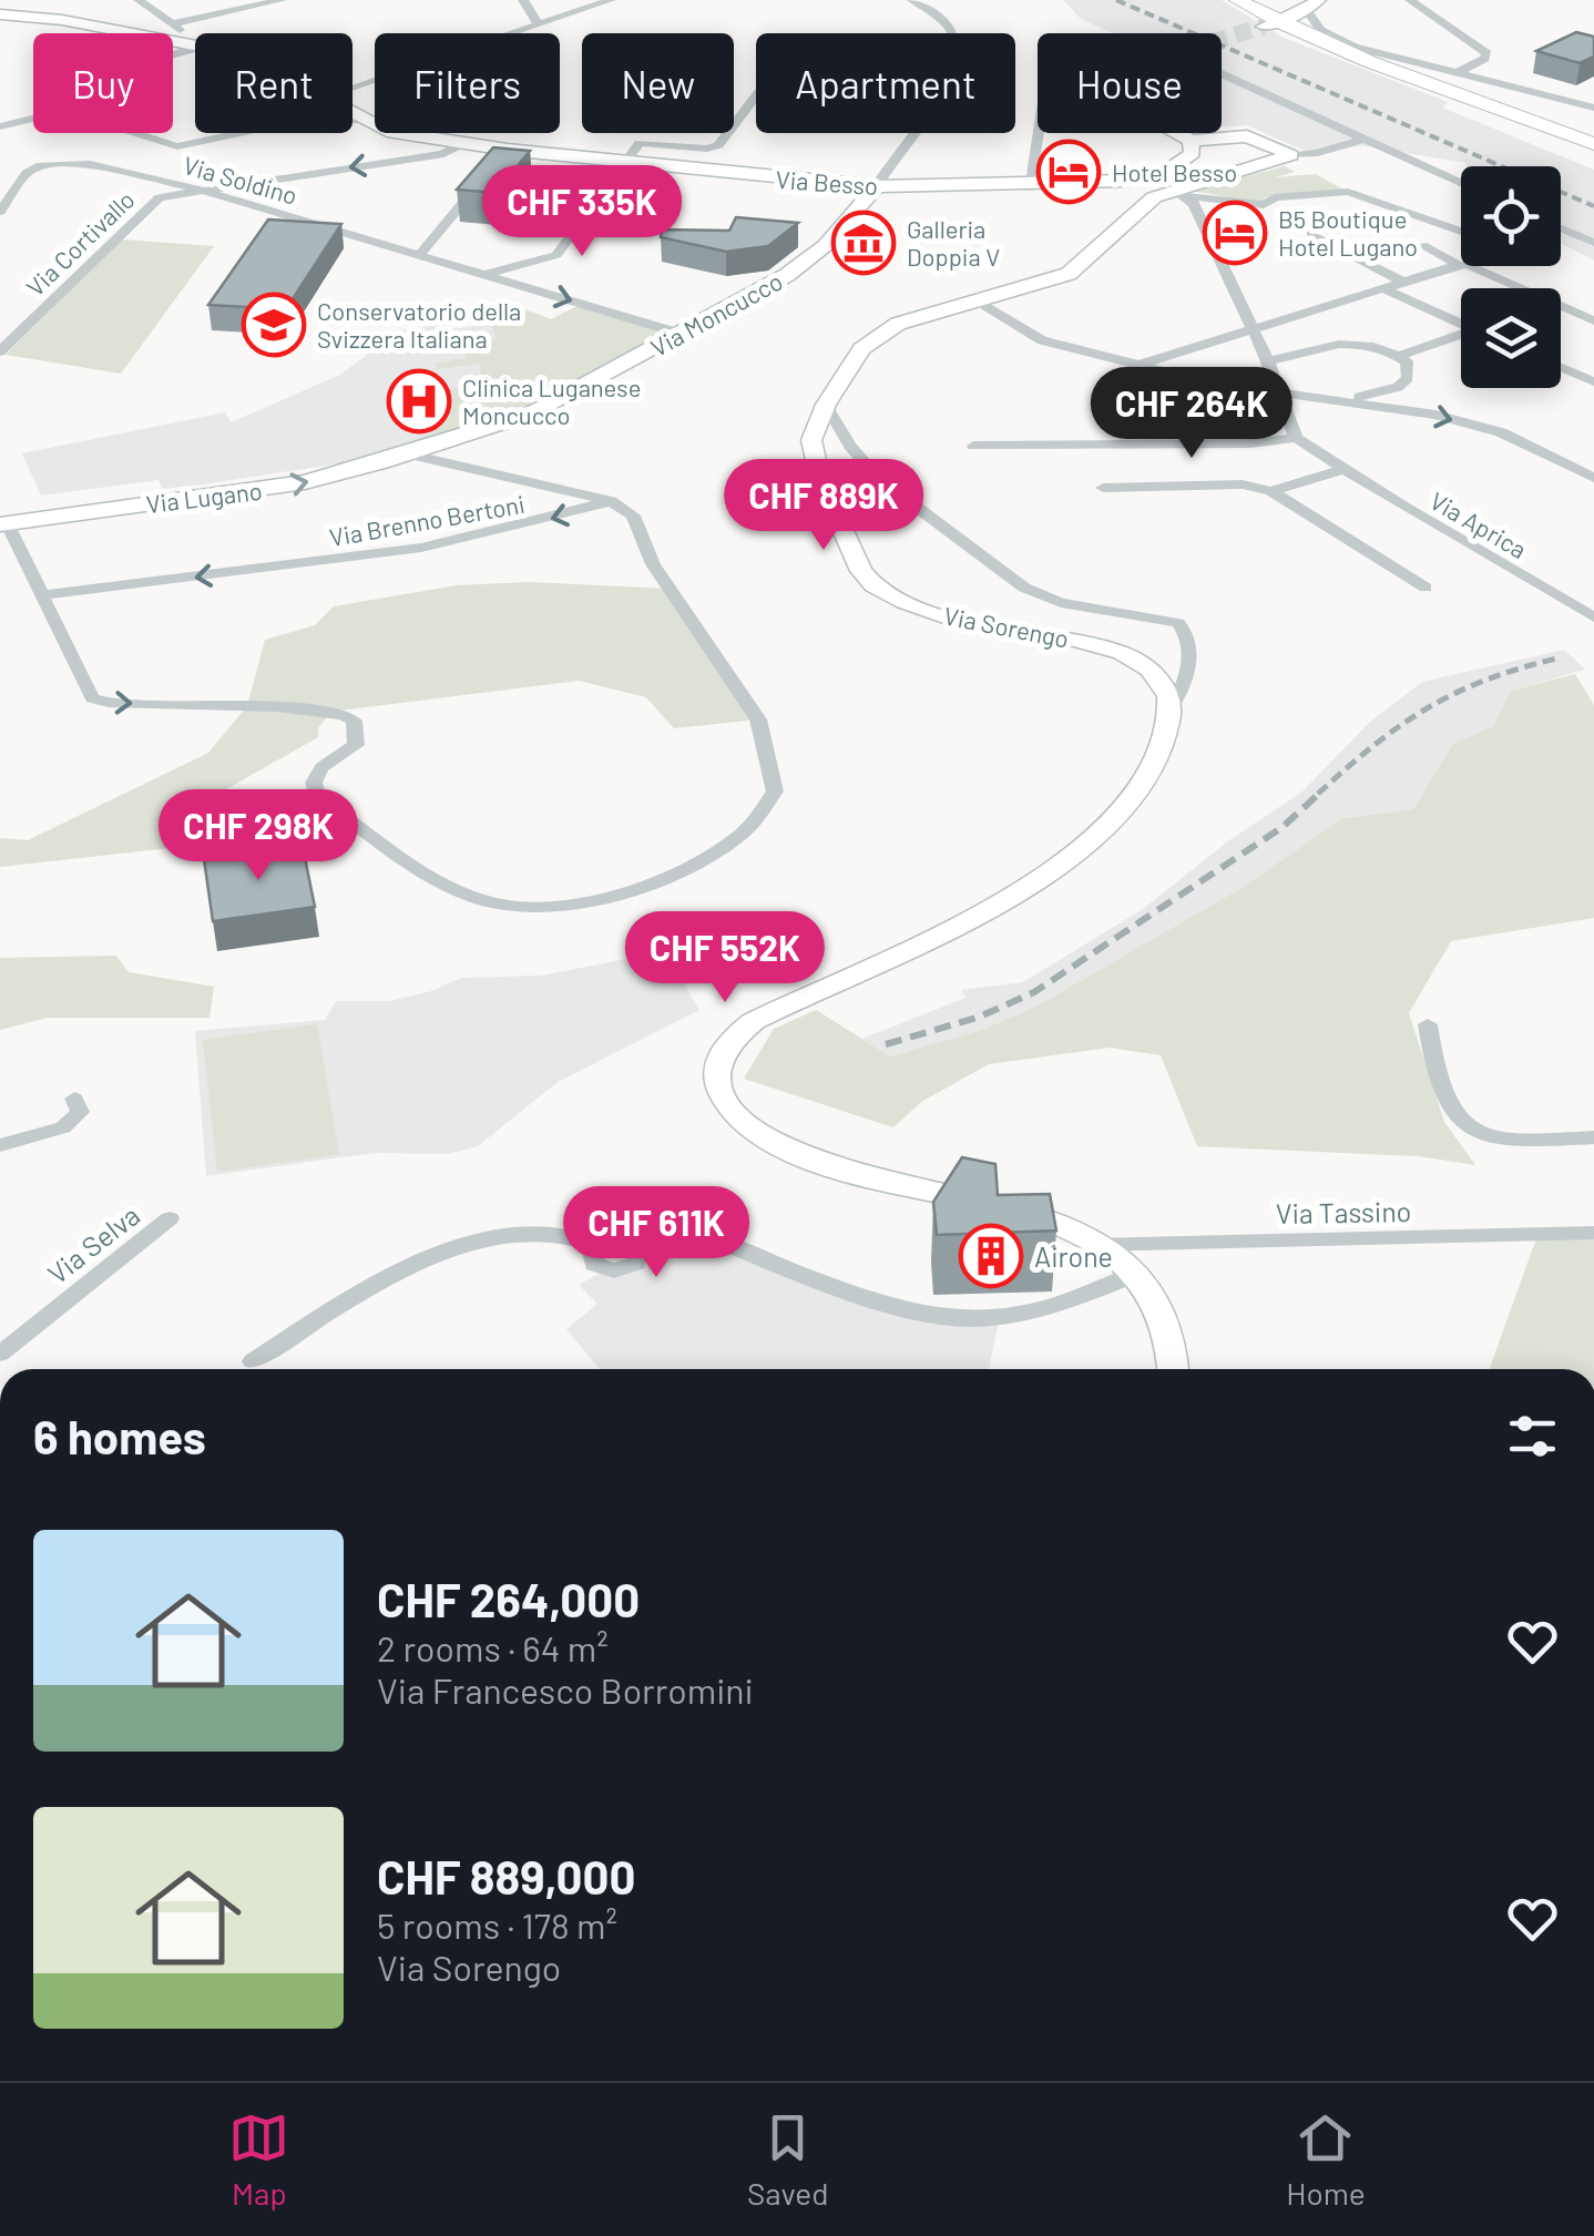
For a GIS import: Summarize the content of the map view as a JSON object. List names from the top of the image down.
{
  "streets": {
    "main road": [
      "Via Besso",
      "Via Moncucco",
      "Via Lugano",
      "Via Sorengo"
    ],
    "street": [
      "Via Soldino",
      "Via Cortivallo",
      "Via Brenno Bertoni",
      "Via Aprica",
      "Via Tassino",
      "Via Selva"
    ]
  },
  "crossings": [
    ["Via Soldino", "Via Cortivallo"],
    ["Via Soldino", "Via Moncucco"],
    ["Via Besso", "Via Cortivallo"],
    ["Via Besso", "Via Moncucco"],
    ["Via Moncucco", "Via Lugano"],
    ["Via Moncucco", "Via Brenno Bertoni"],
    ["Via Lugano", "Via Brenno Bertoni"]
  ],
  "one_way": ["Via Lugano"],
  "places": {
    "hotel": ["Hotel Besso", "B5 Boutique Hotel Lugano"],
    "museum": ["Galleria Doppia V"],
    "school or university": ["Conservatorio della Svizzera Italiana"],
    "hospital": ["Clinica Luganese Moncucco"],
    "building": ["Airone"]
  },
  "page": {
    "chip": [
      "Buy",
      "Rent",
      "Filters",
      "New",
      "Apartment",
      "House"
    ],
    "price": [
      "CHF 335K",
      "CHF 264K",
      "CHF 889K",
      "CHF 298K",
      "CHF 552K",
      "CHF 611K"
    ],
    "heading": "6 homes",
    "list": [
      {
        "name": "CHF 264,000",
        "note": "2 rooms · 64 m² · Via Francesco Borromini"
      },
      {
        "name": "CHF 889,000",
        "note": "5 rooms · 178 m² · Via Sorengo"
      }
    ],
    "tabs": ["Map", "Saved", "Home"]
  }
}
